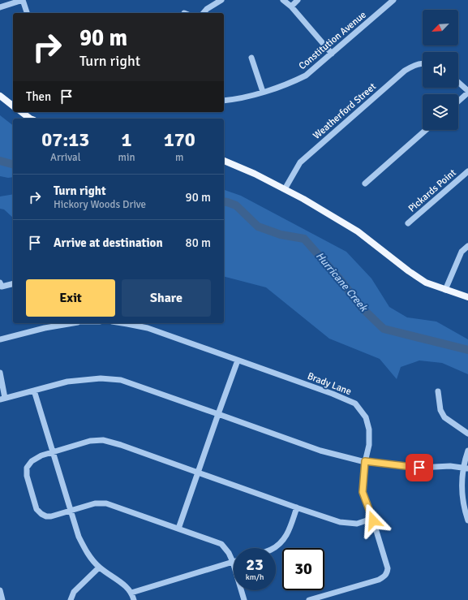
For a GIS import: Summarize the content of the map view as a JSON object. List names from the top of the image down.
{
  "streets": {
    "street": [
      "Constitution Avenue",
      "Weatherford Street",
      "Pickards Point",
      "Brady Lane"
    ]
  },
  "water": ["Hurricane Creek"],
  "north": "bottom left",
  "page": {
    "turn": ["90 m", "Turn right"],
    "then": "Then",
    "eta": [
      "07:13",
      "Arrival",
      "1",
      "min",
      "170",
      "m"
    ],
    "list": [
      {
        "name": "Turn right",
        "note": "Hickory Woods Drive",
        "value": "90 m"
      },
      {
        "name": "Arrive at destination",
        "value": "80 m"
      }
    ],
    "buttons": ["Exit", "Share"],
    "speed": "23 km/h",
    "limit": "30"
  }
}
